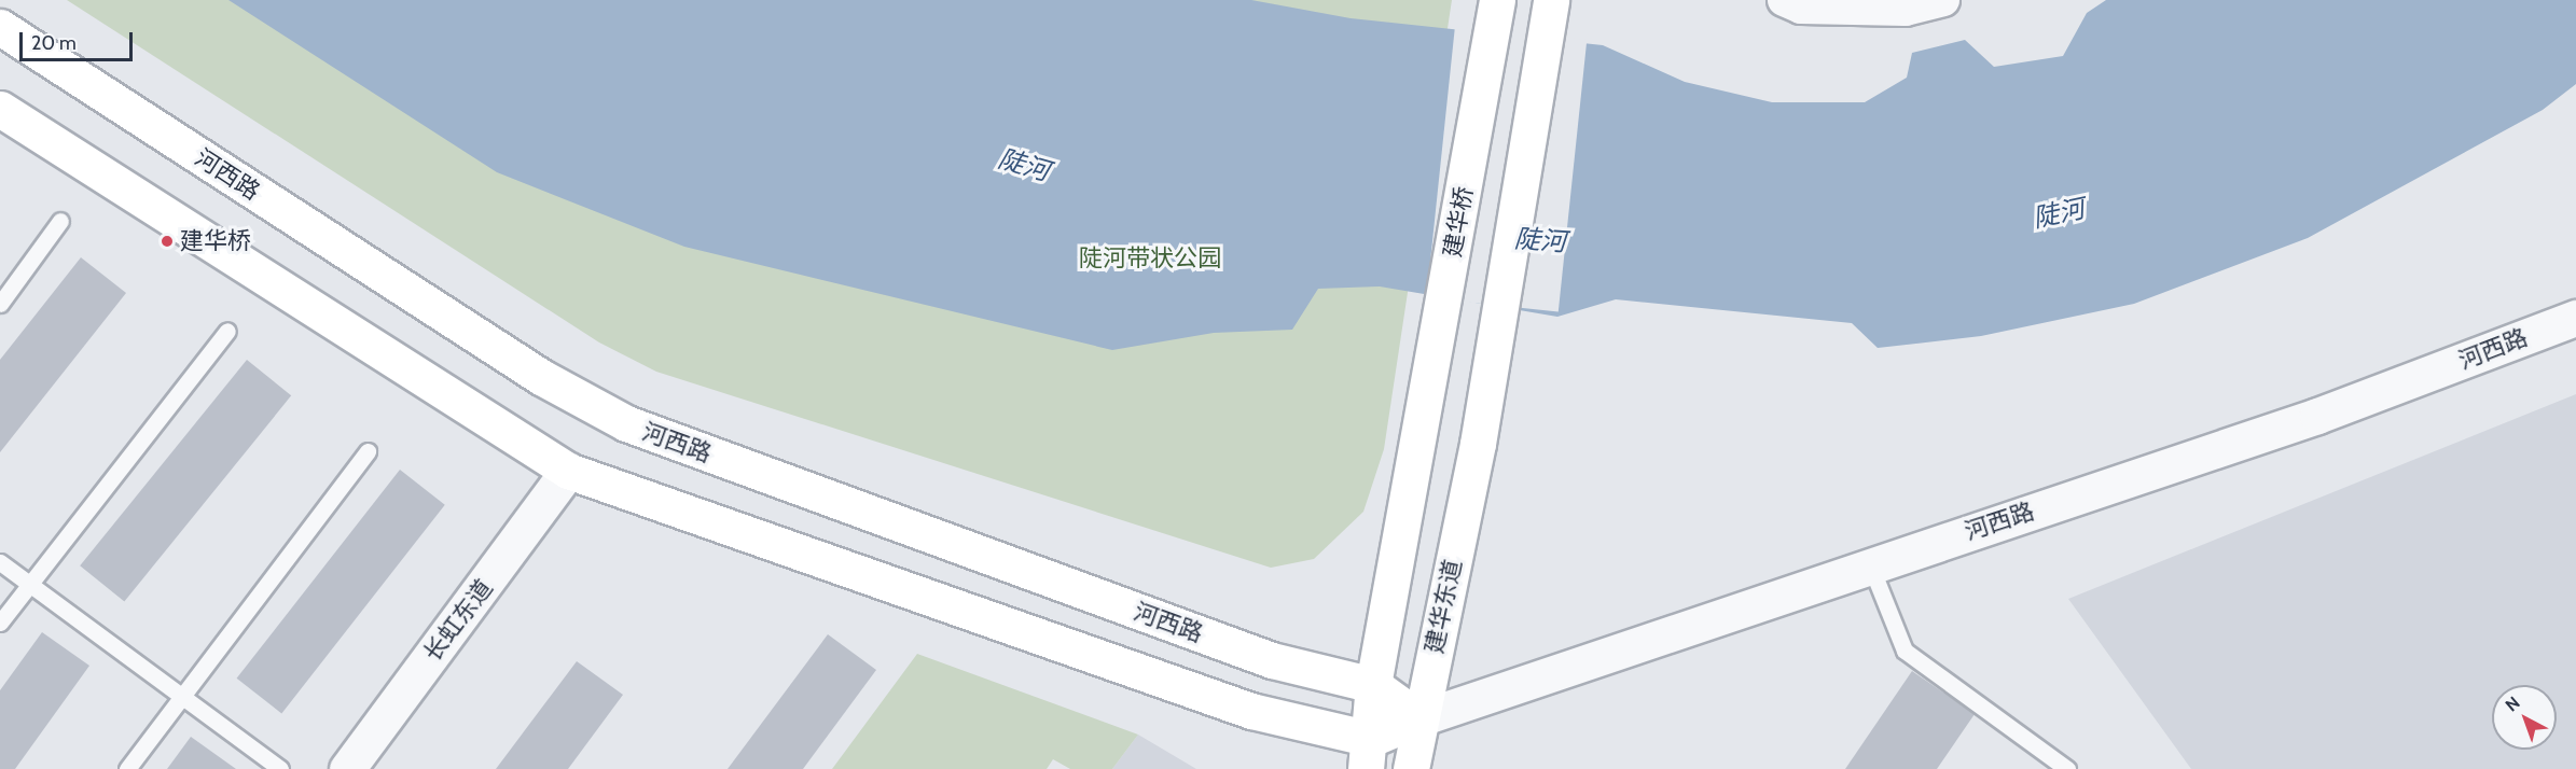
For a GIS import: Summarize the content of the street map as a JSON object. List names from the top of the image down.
{
  "streets": {
    "main road": ["河西路", "建华桥", "建华东道"],
    "street": ["长虹东道"]
  },
  "crossings": [
    ["河西路", "建华桥"],
    ["河西路", "建华东道"]
  ],
  "water": ["陡河"],
  "parks": ["陡河带状公园"],
  "places": ["建华桥"],
  "scale_bar": "20 m",
  "north": "top left"
}
